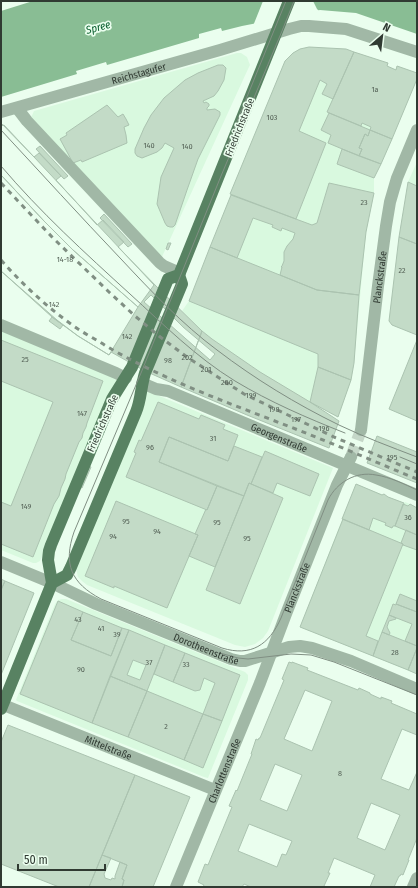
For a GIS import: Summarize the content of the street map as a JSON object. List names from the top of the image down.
{
  "streets": {
    "main road": ["Friedrichstraße"],
    "street": [
      "Reichstagufer",
      "Planckstraße",
      "Georgenstraße",
      "Dorotheenstraße",
      "Mittelstraße",
      "Charlottenstraße"
    ]
  },
  "crossings": [
    ["Reichstagufer", "Friedrichstraße"],
    ["Friedrichstraße", "Georgenstraße"],
    ["Friedrichstraße", "Dorotheenstraße"],
    ["Planckstraße", "Georgenstraße"],
    ["Planckstraße", "Dorotheenstraße"],
    ["Planckstraße", "Charlottenstraße"],
    ["Dorotheenstraße", "Charlottenstraße"],
    ["Mittelstraße", "Charlottenstraße"]
  ],
  "water": ["Spree"],
  "house_numbers": [
    "1a",
    "103",
    "140",
    "140",
    "23",
    "14-18",
    "22",
    "142",
    "142",
    "202",
    "25",
    "98",
    "201",
    "200",
    "199",
    "198",
    "147",
    "197",
    "196",
    "31",
    "96",
    "195",
    "149",
    "36",
    "95",
    "95",
    "94",
    "94",
    "95",
    "43",
    "41",
    "39",
    "28",
    "37",
    "33",
    "90",
    "2",
    "8"
  ],
  "scale_bar": "50 m",
  "north": "top right"
}
